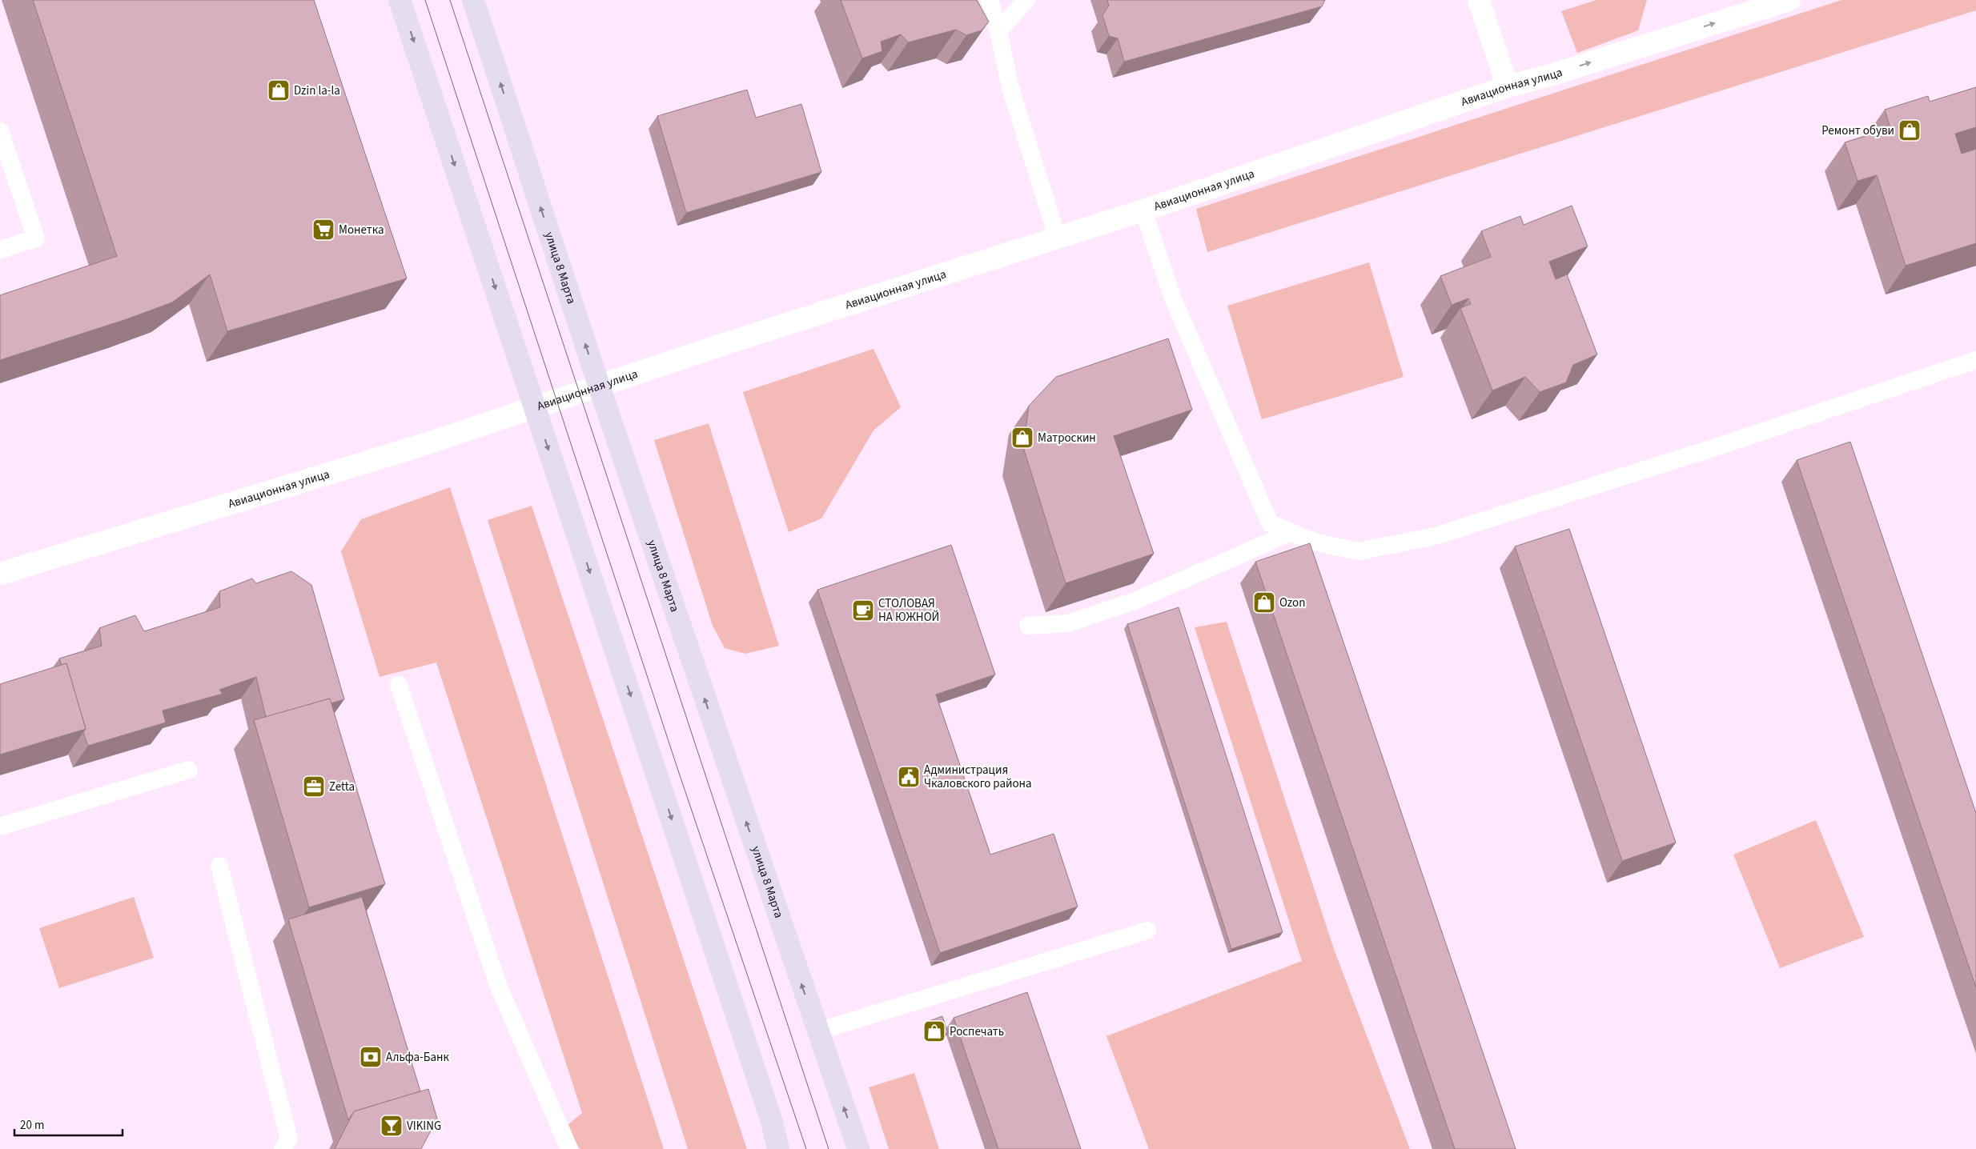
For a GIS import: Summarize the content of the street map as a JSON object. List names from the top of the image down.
{
  "streets": {
    "main road": ["улица 8 Марта"],
    "street": ["Авиационная улица"]
  },
  "crossings": [
    ["Авиационная улица", "улица 8 Марта"]
  ],
  "places": {
    "shop": [
      "Dzin la-la",
      "Ремонт обуви",
      "Матроскин",
      "Ozon",
      "Роспечать"
    ],
    "supermarket": ["Монетка"],
    "cafe": ["СТОЛОВАЯ НА ЮЖНОЙ"],
    "public building": ["Администрация Чкаловского района"],
    "office": ["Zetta"],
    "bank": ["Альфа-Банк"],
    "bar": ["VIKING"]
  },
  "scale_bar": "20 m"
}
